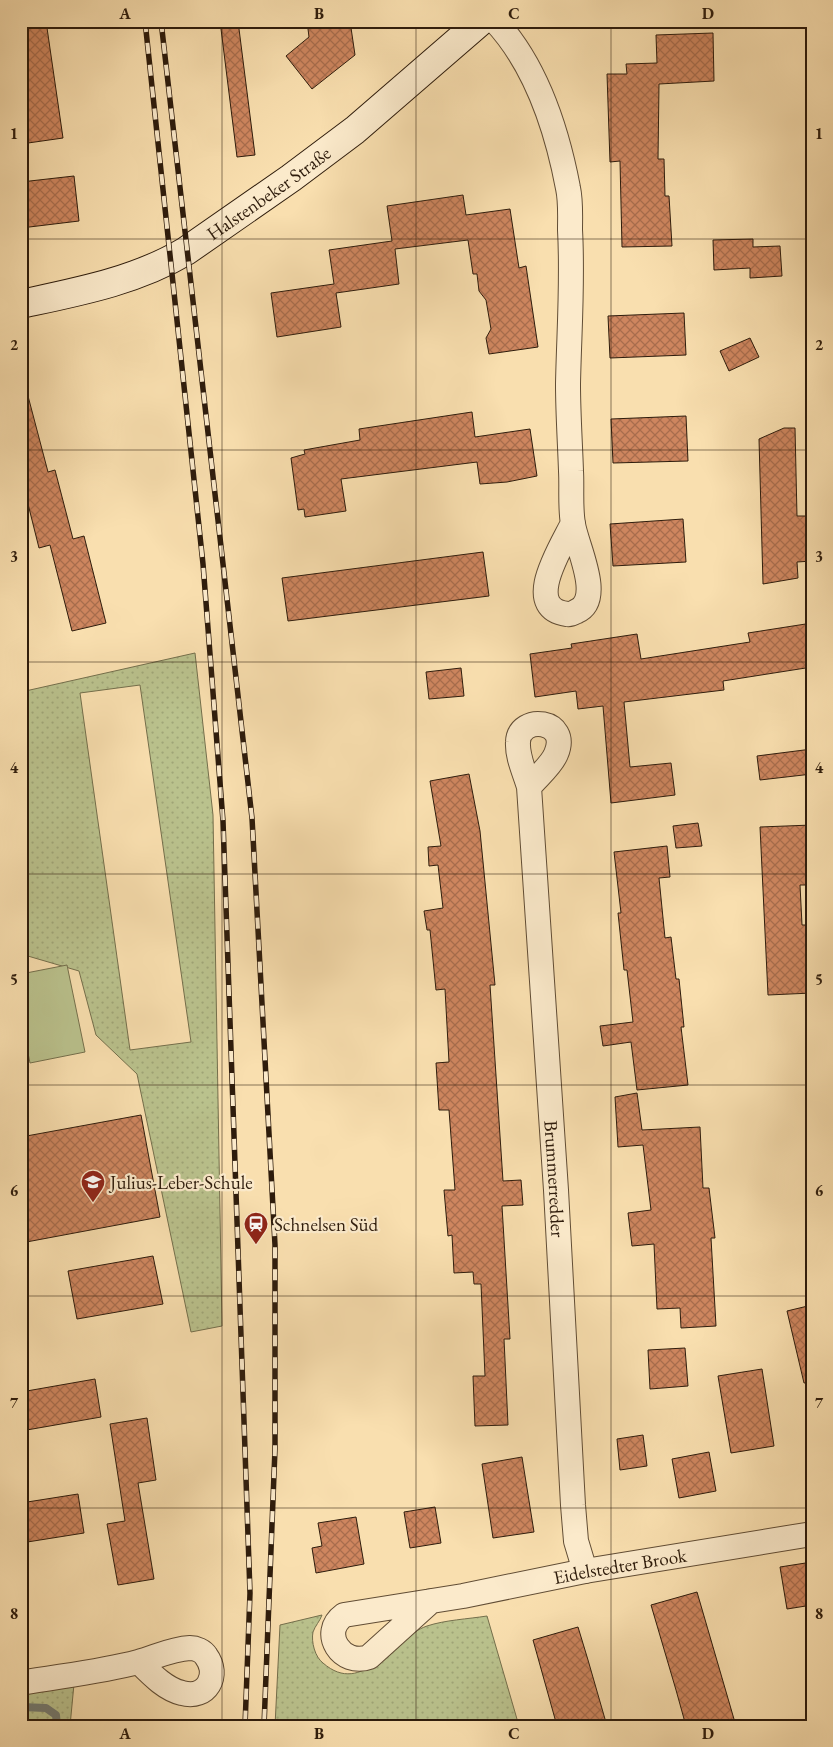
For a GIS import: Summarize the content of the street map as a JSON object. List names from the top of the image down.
{
  "streets": {
    "street": ["Halstenbeker Straße", "Brummerredder", "Eidelstedter Brook"]
  },
  "crossings": [
    ["Brummerredder", "Eidelstedter Brook"]
  ],
  "places": {
    "school or university": ["Julius-Leber-Schule"],
    "station": ["Schnelsen Süd"]
  },
  "grid": {
    "columns": [
      "A",
      "B",
      "C",
      "D"
    ],
    "rows": [
      "1",
      "2",
      "3",
      "4",
      "5",
      "6",
      "7",
      "8"
    ]
  }
}
